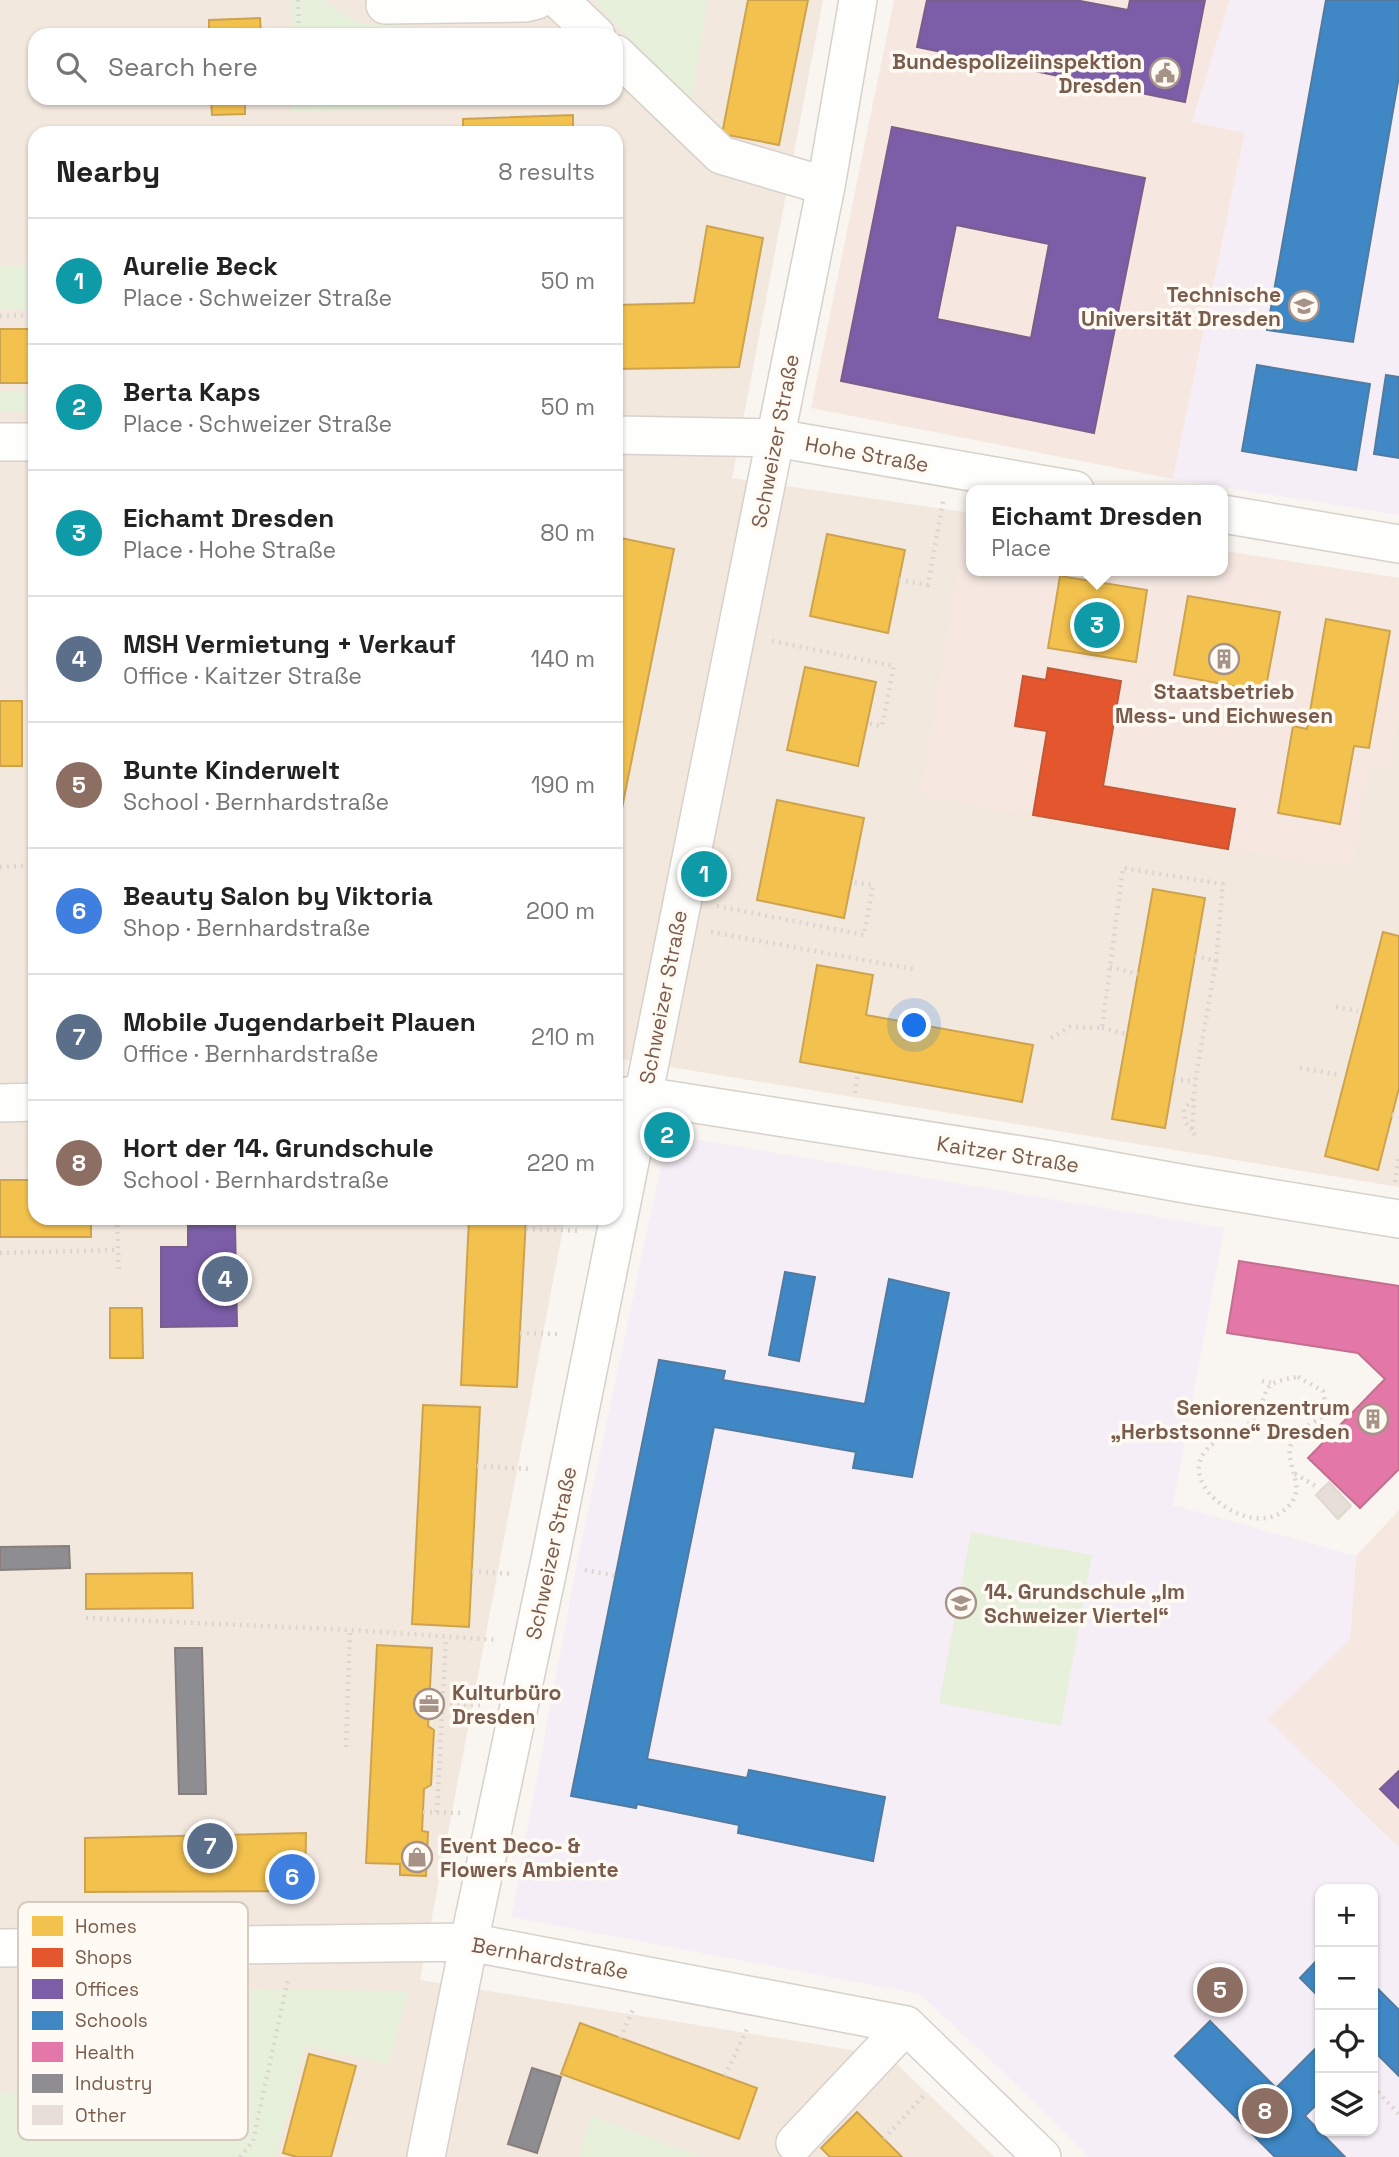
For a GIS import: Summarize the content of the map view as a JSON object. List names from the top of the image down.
{
  "streets": {
    "street": [
      "Schweizer Straße",
      "Hohe Straße",
      "Kaitzer Straße",
      "Bernhardstraße"
    ]
  },
  "crossings": [
    ["Schweizer Straße", "Hohe Straße"],
    ["Schweizer Straße", "Kaitzer Straße"],
    ["Schweizer Straße", "Bernhardstraße"]
  ],
  "places": {
    "public building": ["Bundespolizeiinspektion Dresden"],
    "school or university": ["Technische Universität Dresden", "14. Grundschule „Im Schweizer Viertel“"],
    "building": ["Staatsbetrieb Mess- und Eichwesen", "Seniorenzentrum „Herbstsonne“ Dresden"],
    "office": ["Kulturbüro Dresden"],
    "shop": ["Event Deco- & Flowers Ambiente"]
  },
  "legend": [
    "Homes",
    "Shops",
    "Offices",
    "Schools",
    "Health",
    "Industry",
    "Other"
  ],
  "page": {
    "search": "Search here",
    "heading": ["Nearby", "8 results"],
    "list": [
      {
        "mark": "1",
        "name": "Aurelie Beck",
        "note": "Place · Schweizer Straße",
        "value": "50 m"
      },
      {
        "mark": "2",
        "name": "Berta Kaps",
        "note": "Place · Schweizer Straße",
        "value": "50 m"
      },
      {
        "mark": "3",
        "name": "Eichamt Dresden",
        "note": "Place · Hohe Straße",
        "value": "80 m"
      },
      {
        "mark": "4",
        "name": "MSH Vermietung + Verkauf",
        "note": "Office · Kaitzer Straße",
        "value": "140 m"
      },
      {
        "mark": "5",
        "name": "Bunte Kinderwelt",
        "note": "School · Bernhardstraße",
        "value": "190 m"
      },
      {
        "mark": "6",
        "name": "Beauty Salon by Viktoria",
        "note": "Shop · Bernhardstraße",
        "value": "200 m"
      },
      {
        "mark": "7",
        "name": "Mobile Jugendarbeit Plauen",
        "note": "Office · Bernhardstraße",
        "value": "210 m"
      },
      {
        "mark": "8",
        "name": "Hort der 14. Grundschule",
        "note": "School · Bernhardstraße",
        "value": "220 m"
      }
    ],
    "popup": ["Eichamt Dresden", "Place"],
    "pins": [
      "3",
      "1",
      "2",
      "4",
      "7",
      "6",
      "5",
      "8"
    ],
    "map_buttons": ["+", "−"]
  }
}
